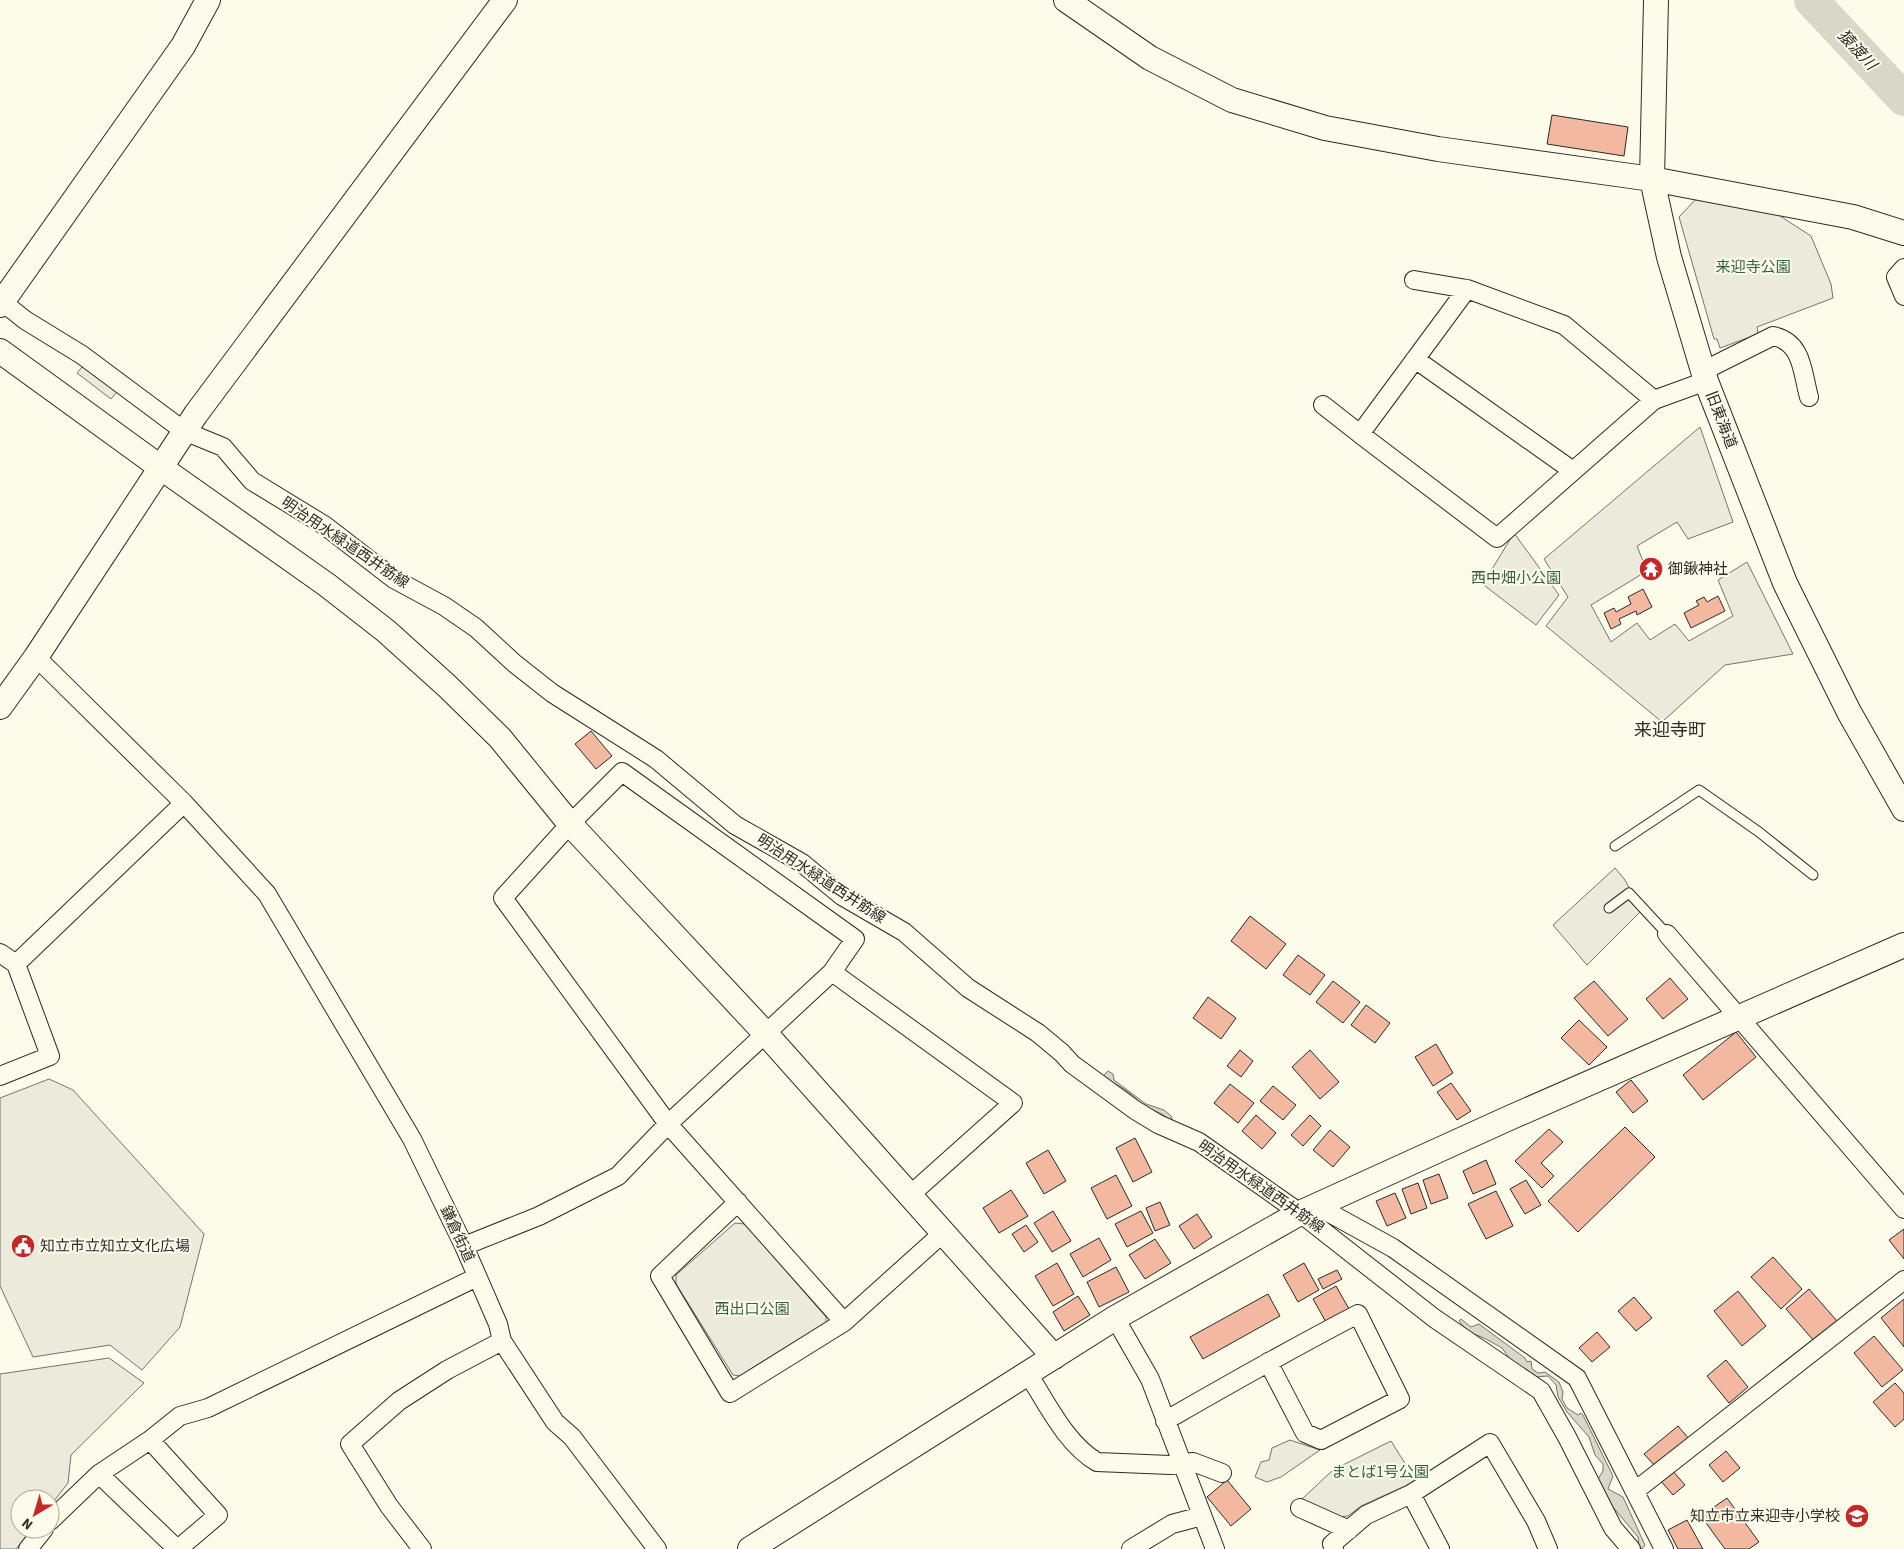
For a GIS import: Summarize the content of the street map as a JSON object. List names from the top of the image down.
{
  "streets": {
    "street": ["旧東海道", "明治用水緑道西井筋線", "鎌倉街道"]
  },
  "districts": ["来迎寺町"],
  "water": ["猿渡川"],
  "parks": [
    "来迎寺公園",
    "西中畑小公園",
    "西出口公園",
    "まとば1号公園"
  ],
  "places": {
    "temple": ["御鍬神社"],
    "public building": ["知立市立知立文化広場"],
    "school or university": ["知立市立来迎寺小学校"]
  },
  "north": "bottom left"
}
